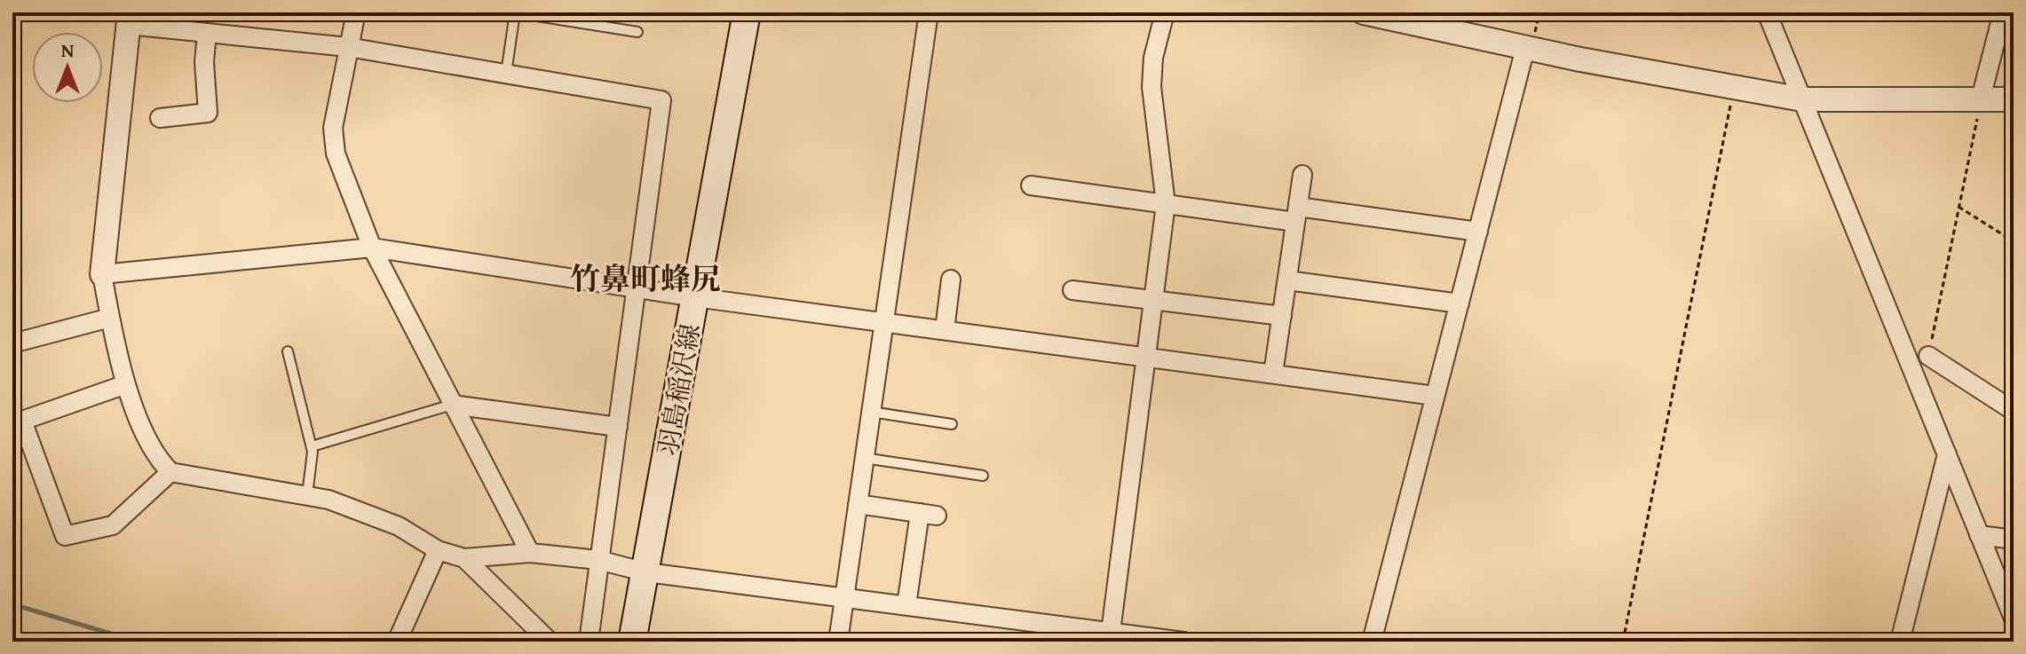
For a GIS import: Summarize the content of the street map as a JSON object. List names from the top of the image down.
{
  "streets": {
    "main road": ["羽島稲沢線"]
  },
  "districts": ["竹鼻町蜂尻"],
  "north": "top"
}
